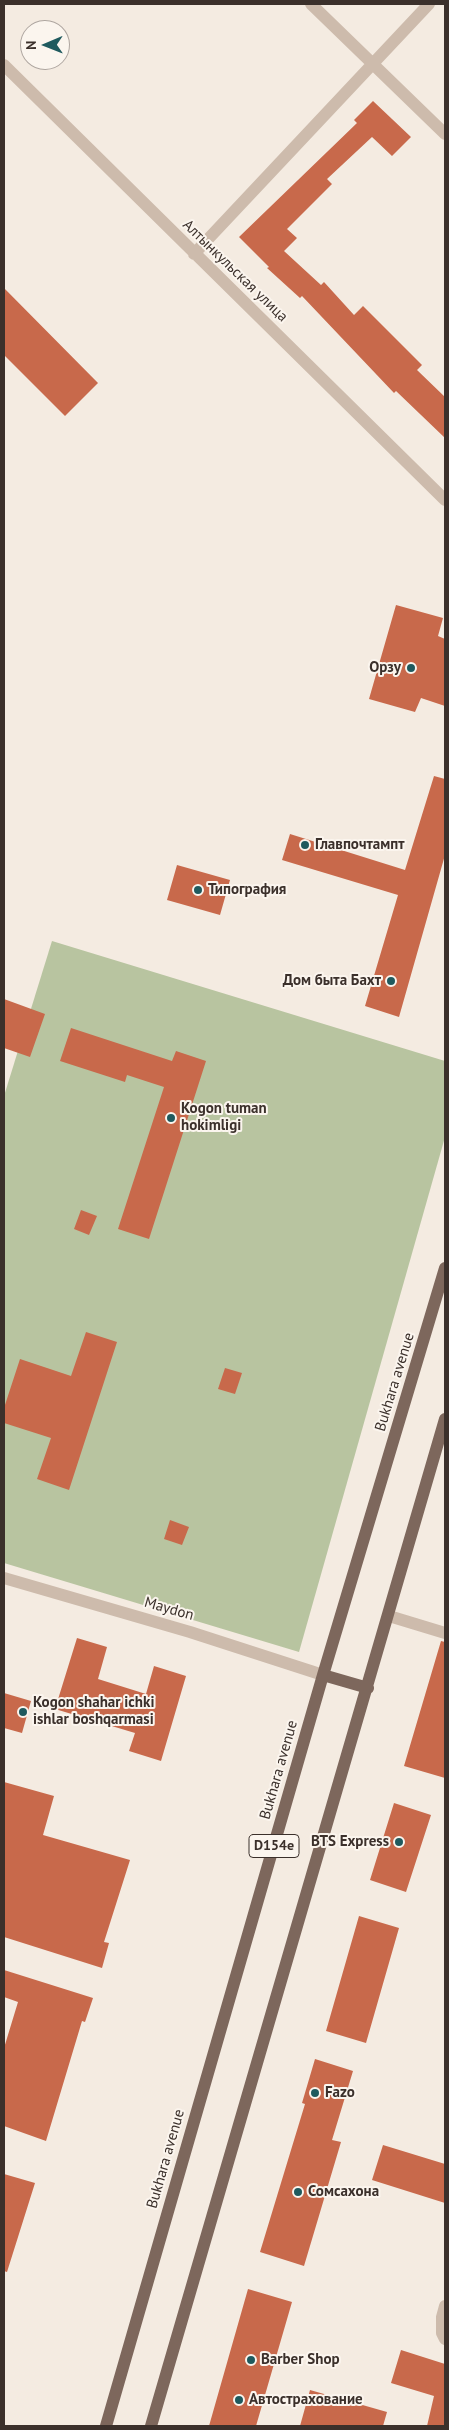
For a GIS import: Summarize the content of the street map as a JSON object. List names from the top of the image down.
{
  "streets": {
    "main road": ["Bukhara avenue", "D154e"],
    "street": ["Алтынкульская улица", "Maydon"]
  },
  "crossings": [
    ["Bukhara avenue", "Maydon"]
  ],
  "places": [
    "Орзу",
    "Главпочтампт",
    "Типография",
    "Дом быта Бахт",
    "Kogon tuman hokimligi",
    "Kogon shahar ichki ishlar boshqarmasi",
    "BTS Express",
    "Fazo",
    "Сомсахона",
    "Barber Shop",
    "Автострахование"
  ],
  "north": "left"
}
